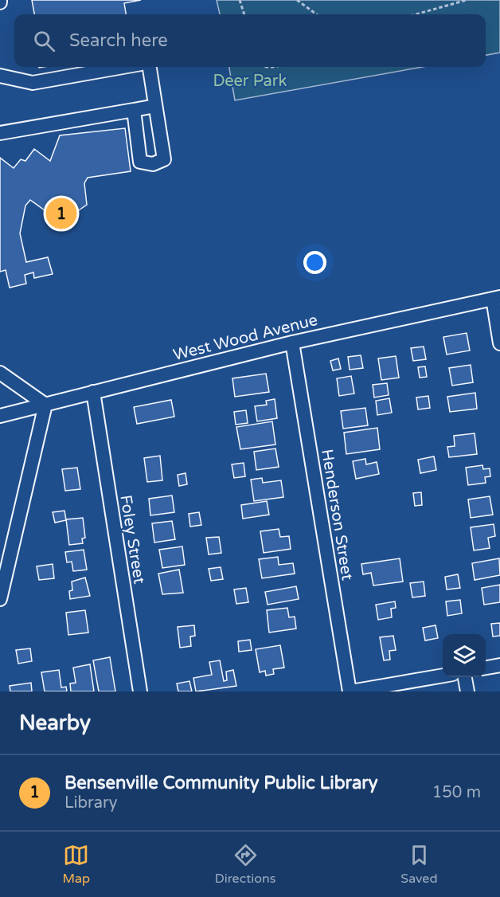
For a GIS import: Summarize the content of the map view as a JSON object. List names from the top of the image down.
{
  "streets": {
    "street": ["West Wood Avenue", "Henderson Street", "Foley Street"]
  },
  "crossings": [
    ["West Wood Avenue", "Henderson Street"],
    ["West Wood Avenue", "Foley Street"]
  ],
  "parks": ["Deer Park"],
  "page": {
    "search": "Search here",
    "pins": "1",
    "heading": "Nearby",
    "list": [
      {
        "mark": "1",
        "name": "Bensenville Community Public Library",
        "note": "Library",
        "value": "150 m"
      }
    ],
    "nav": ["Map", "Directions", "Saved"]
  }
}
